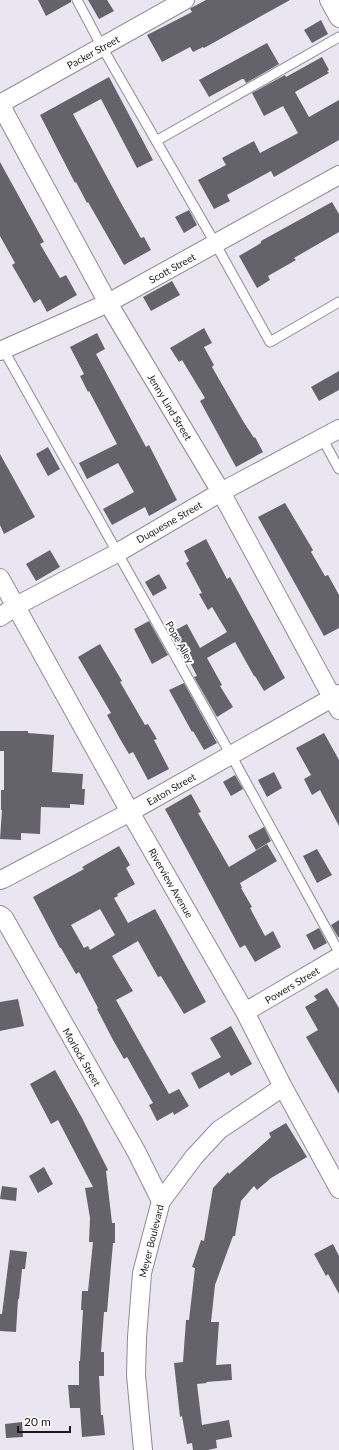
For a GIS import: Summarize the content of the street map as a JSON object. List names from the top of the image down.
{
  "streets": {
    "street": [
      "Packer Street",
      "Scott Street",
      "Jenny Lind Street",
      "Duquesne Street",
      "Eaton Street",
      "Riverview Avenue",
      "Powers Street",
      "Morlock Street",
      "Meyer Boulevard"
    ],
    "lane": ["Pope Alley"]
  },
  "crossings": [
    ["Packer Street", "Jenny Lind Street"],
    ["Scott Street", "Jenny Lind Street"],
    ["Scott Street", "Pope Alley"],
    ["Jenny Lind Street", "Duquesne Street"],
    ["Jenny Lind Street", "Eaton Street"],
    ["Duquesne Street", "Pope Alley"],
    ["Duquesne Street", "Riverview Avenue"],
    ["Pope Alley", "Eaton Street"],
    ["Eaton Street", "Riverview Avenue"],
    ["Riverview Avenue", "Powers Street"],
    ["Riverview Avenue", "Meyer Boulevard"],
    ["Morlock Street", "Meyer Boulevard"]
  ],
  "scale_bar": "20 m"
}
